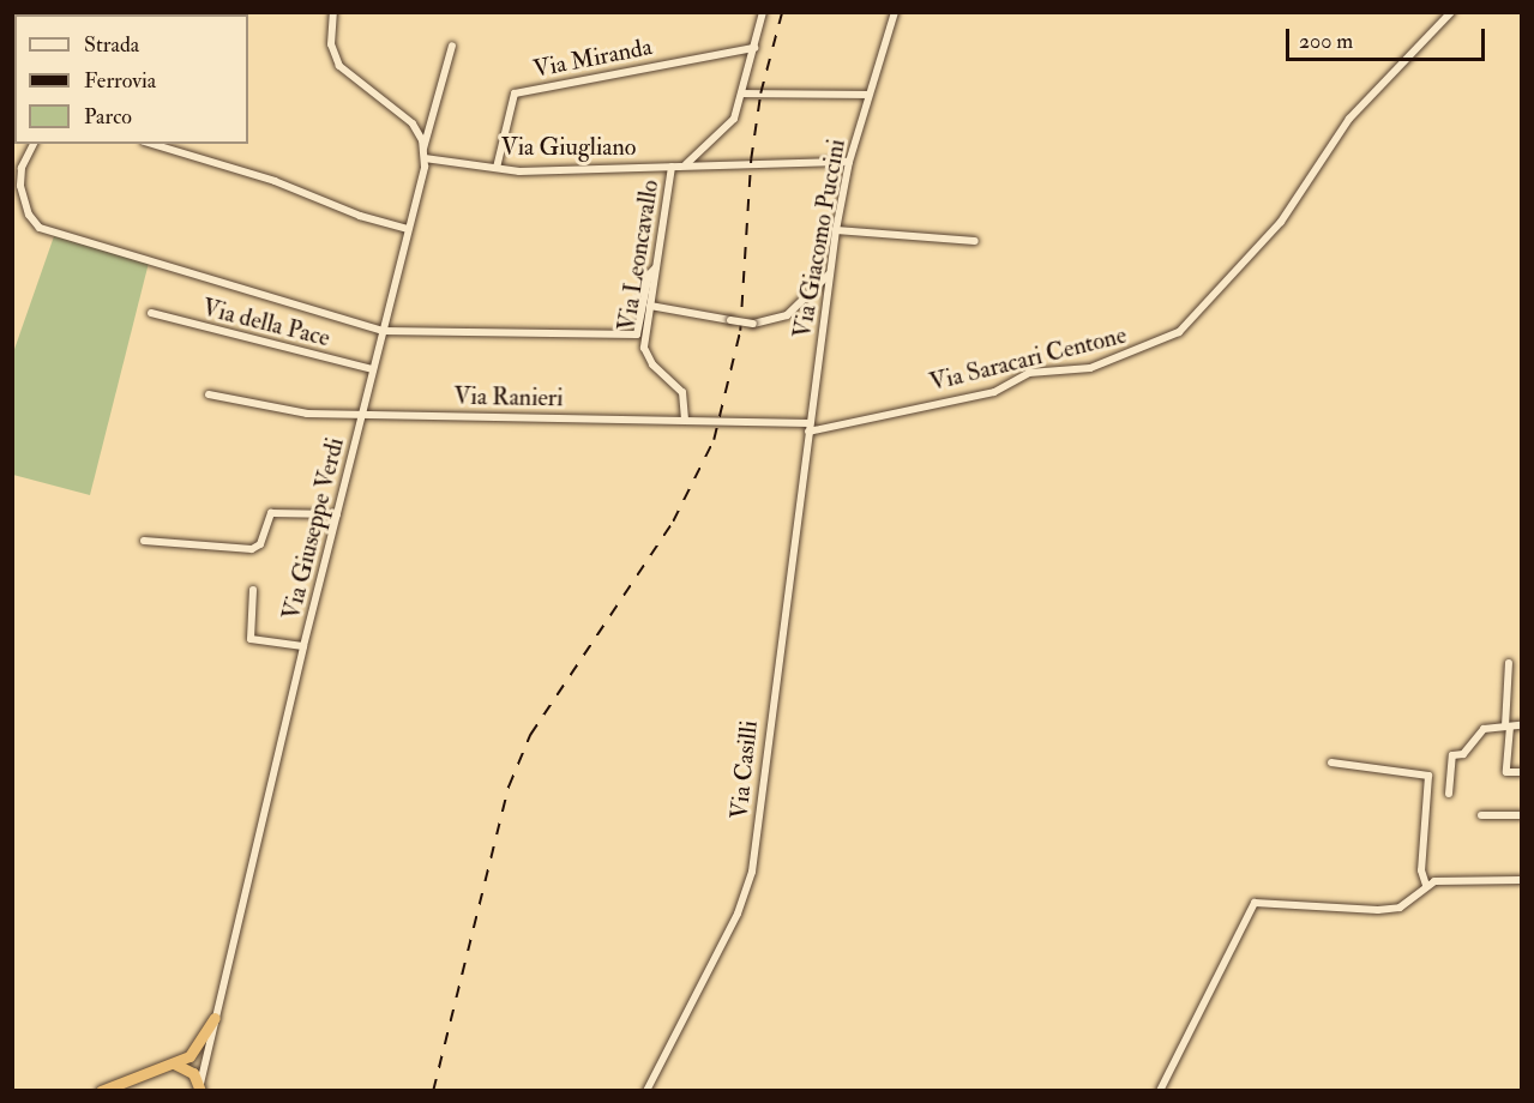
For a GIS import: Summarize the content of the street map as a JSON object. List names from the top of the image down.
{
  "streets": {
    "street": [
      "Via Miranda",
      "Via Giugliano",
      "Via Giacomo Puccini",
      "Via Leoncavallo",
      "Via della Pace",
      "Via Saracari Centone",
      "Via Ranieri",
      "Via Giuseppe Verdi",
      "Via Casilli"
    ]
  },
  "crossings": [
    ["Via Miranda", "Via Giugliano"],
    ["Via Giugliano", "Via Giacomo Puccini"],
    ["Via Giugliano", "Via Leoncavallo"],
    ["Via Giugliano", "Via Giuseppe Verdi"],
    ["Via Giacomo Puccini", "Via Saracari Centone"],
    ["Via Giacomo Puccini", "Via Ranieri"],
    ["Via Giacomo Puccini", "Via Casilli"],
    ["Via Leoncavallo", "Via Ranieri"],
    ["Via della Pace", "Via Giuseppe Verdi"],
    ["Via Saracari Centone", "Via Ranieri"],
    ["Via Saracari Centone", "Via Casilli"],
    ["Via Ranieri", "Via Giuseppe Verdi"],
    ["Via Ranieri", "Via Casilli"]
  ],
  "legend": ["Strada", "Ferrovia", "Parco"],
  "scale_bar": "200 m"
}
